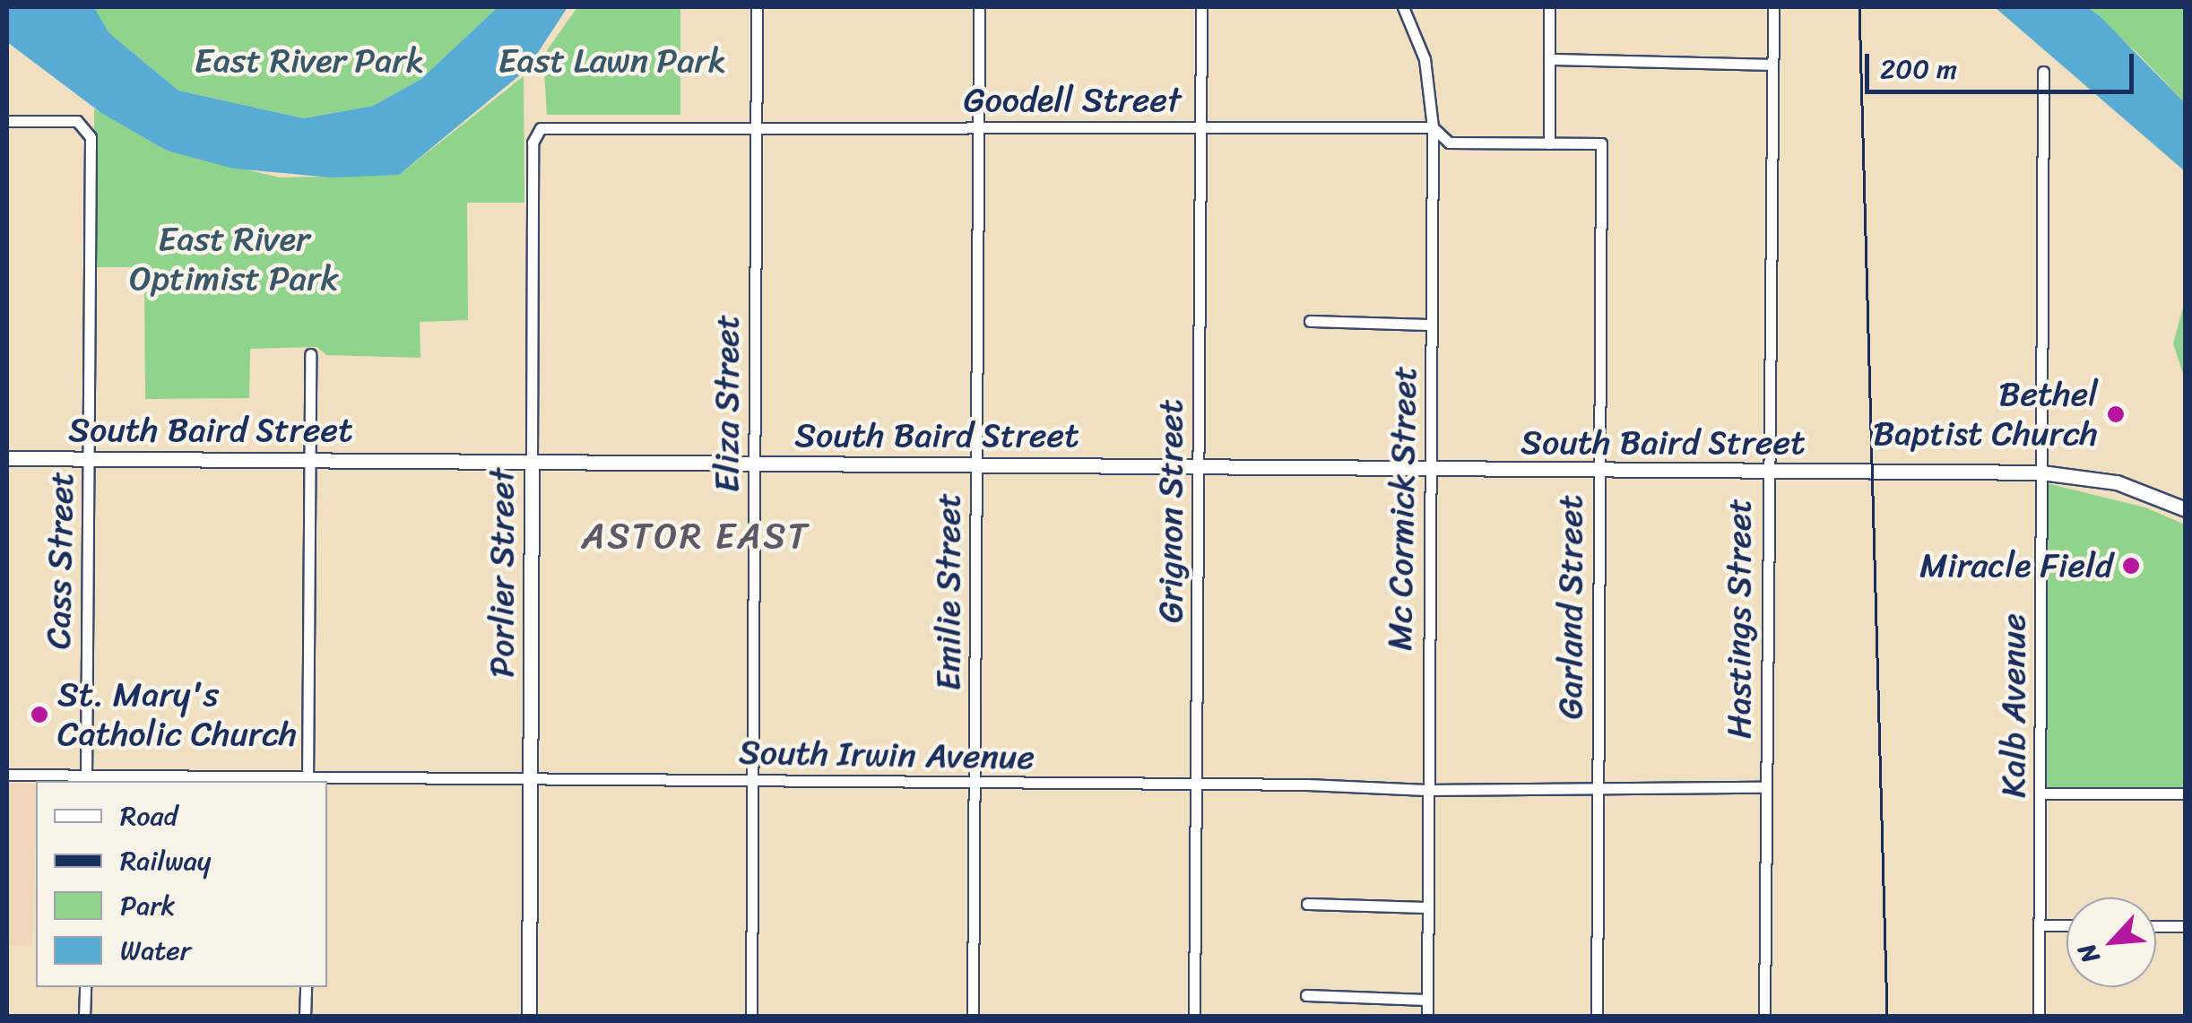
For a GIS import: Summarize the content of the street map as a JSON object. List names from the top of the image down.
{
  "streets": {
    "street": [
      "Goodell Street",
      "Eliza Street",
      "South Baird Street",
      "Mc Cormick Street",
      "Grignon Street",
      "Cass Street",
      "Porlier Street",
      "Emilie Street",
      "Garland Street",
      "Hastings Street",
      "Kalb Avenue",
      "South Irwin Avenue"
    ]
  },
  "crossings": [
    ["Goodell Street", "Eliza Street"],
    ["Goodell Street", "Mc Cormick Street"],
    ["Goodell Street", "Grignon Street"],
    ["Goodell Street", "Porlier Street"],
    ["Goodell Street", "Emilie Street"],
    ["Goodell Street", "Garland Street"],
    ["Eliza Street", "South Baird Street"],
    ["Eliza Street", "South Irwin Avenue"],
    ["South Baird Street", "Mc Cormick Street"],
    ["South Baird Street", "Grignon Street"],
    ["South Baird Street", "Cass Street"],
    ["South Baird Street", "Porlier Street"],
    ["South Baird Street", "Emilie Street"],
    ["South Baird Street", "Garland Street"],
    ["South Baird Street", "Hastings Street"],
    ["South Baird Street", "Kalb Avenue"],
    ["Mc Cormick Street", "South Irwin Avenue"],
    ["Grignon Street", "South Irwin Avenue"],
    ["Cass Street", "South Irwin Avenue"],
    ["Porlier Street", "South Irwin Avenue"],
    ["Emilie Street", "South Irwin Avenue"],
    ["Garland Street", "South Irwin Avenue"],
    ["Hastings Street", "South Irwin Avenue"]
  ],
  "districts": ["ASTOR EAST"],
  "parks": ["East River Park", "East Lawn Park", "East River Optimist Park"],
  "places": ["Bethel Baptist Church", "Miracle Field", "St. Mary's Catholic Church"],
  "legend": [
    "Road",
    "Railway",
    "Park",
    "Water"
  ],
  "scale_bar": "200 m",
  "north": "bottom left"
}
